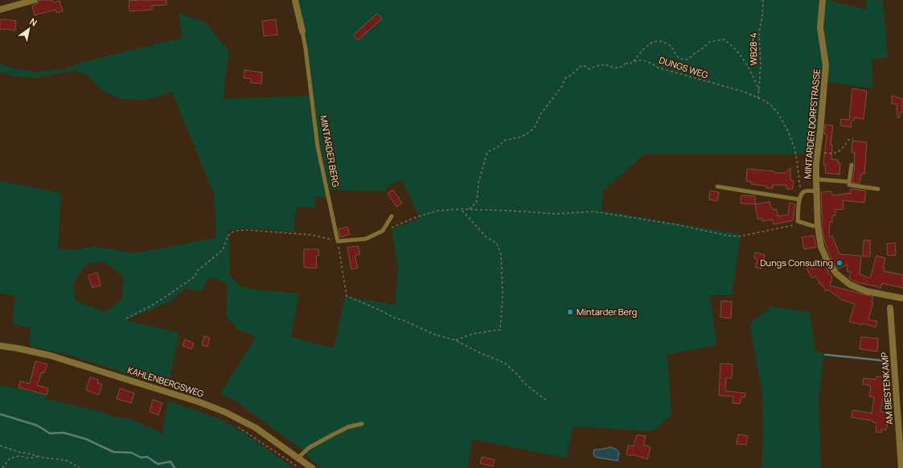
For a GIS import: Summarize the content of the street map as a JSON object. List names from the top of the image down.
{
  "streets": {
    "street": [
      "MINTARDER DORFSTRASSE",
      "MINTARDER BERG",
      "KAHLENBERGSWEG",
      "AM BIESTENKAMP"
    ],
    "path": ["WB28-4", "DUNGS WEG"]
  },
  "crossings": [
    ["WB28-4", "DUNGS WEG"],
    ["DUNGS WEG", "MINTARDER DORFSTRASSE"]
  ],
  "places": ["Dungs Consulting", "Mintarder Berg"],
  "north": "top right"
}
